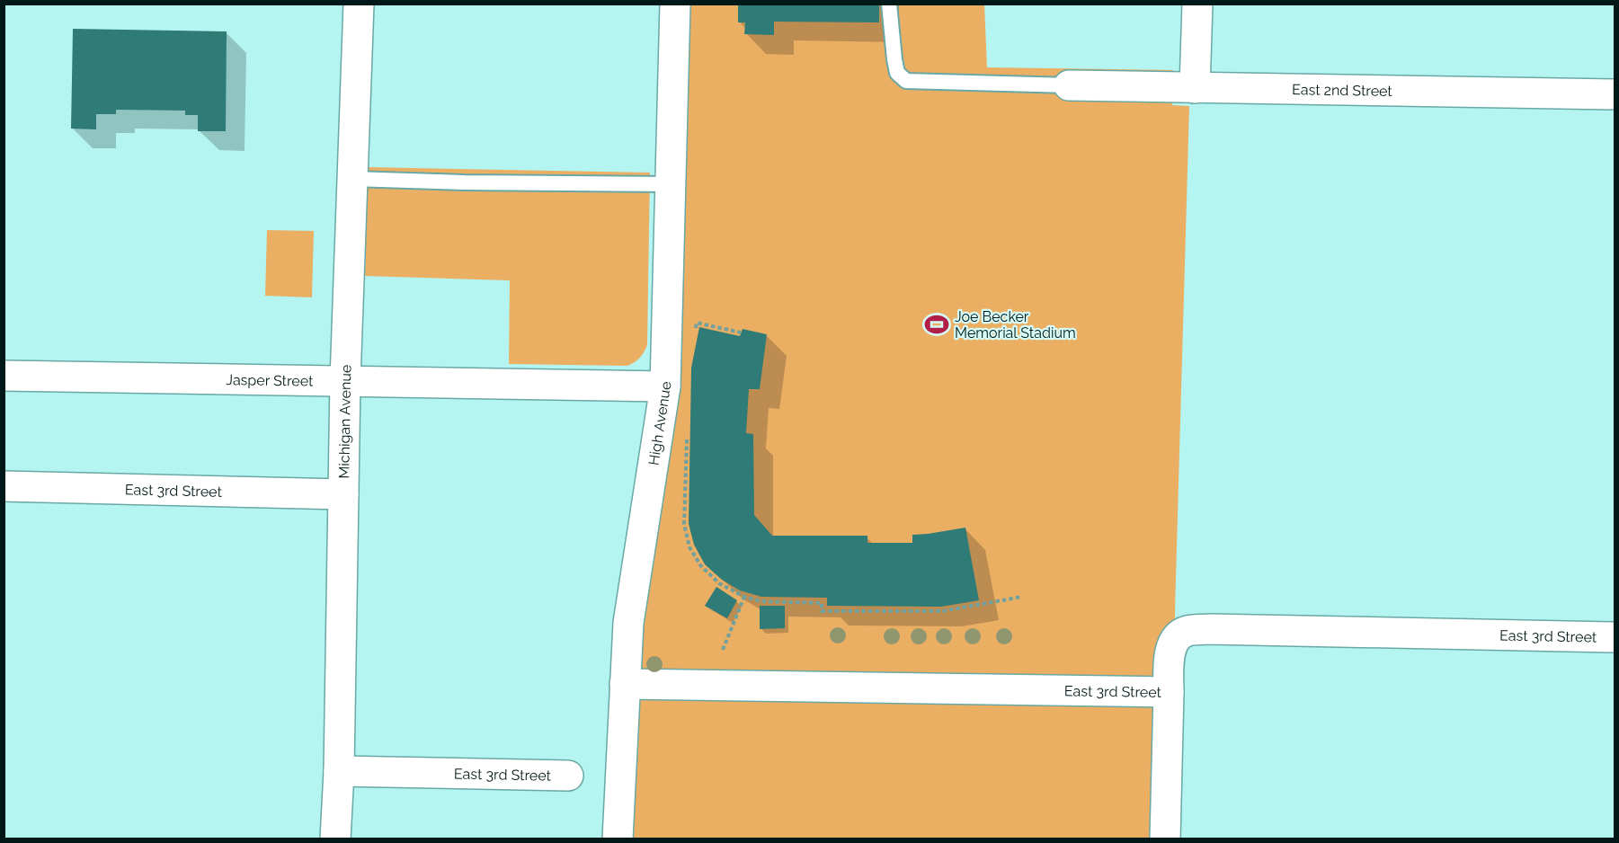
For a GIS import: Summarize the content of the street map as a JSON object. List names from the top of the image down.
{
  "streets": {
    "street": [
      "East 2nd Street",
      "Jasper Street",
      "Michigan Avenue",
      "High Avenue",
      "East 3rd Street"
    ]
  },
  "crossings": [
    ["Jasper Street", "Michigan Avenue"],
    ["Jasper Street", "High Avenue"],
    ["Michigan Avenue", "East 3rd Street"],
    ["High Avenue", "East 3rd Street"]
  ],
  "places": {
    "sports": ["Joe Becker Memorial Stadium"]
  }
}
